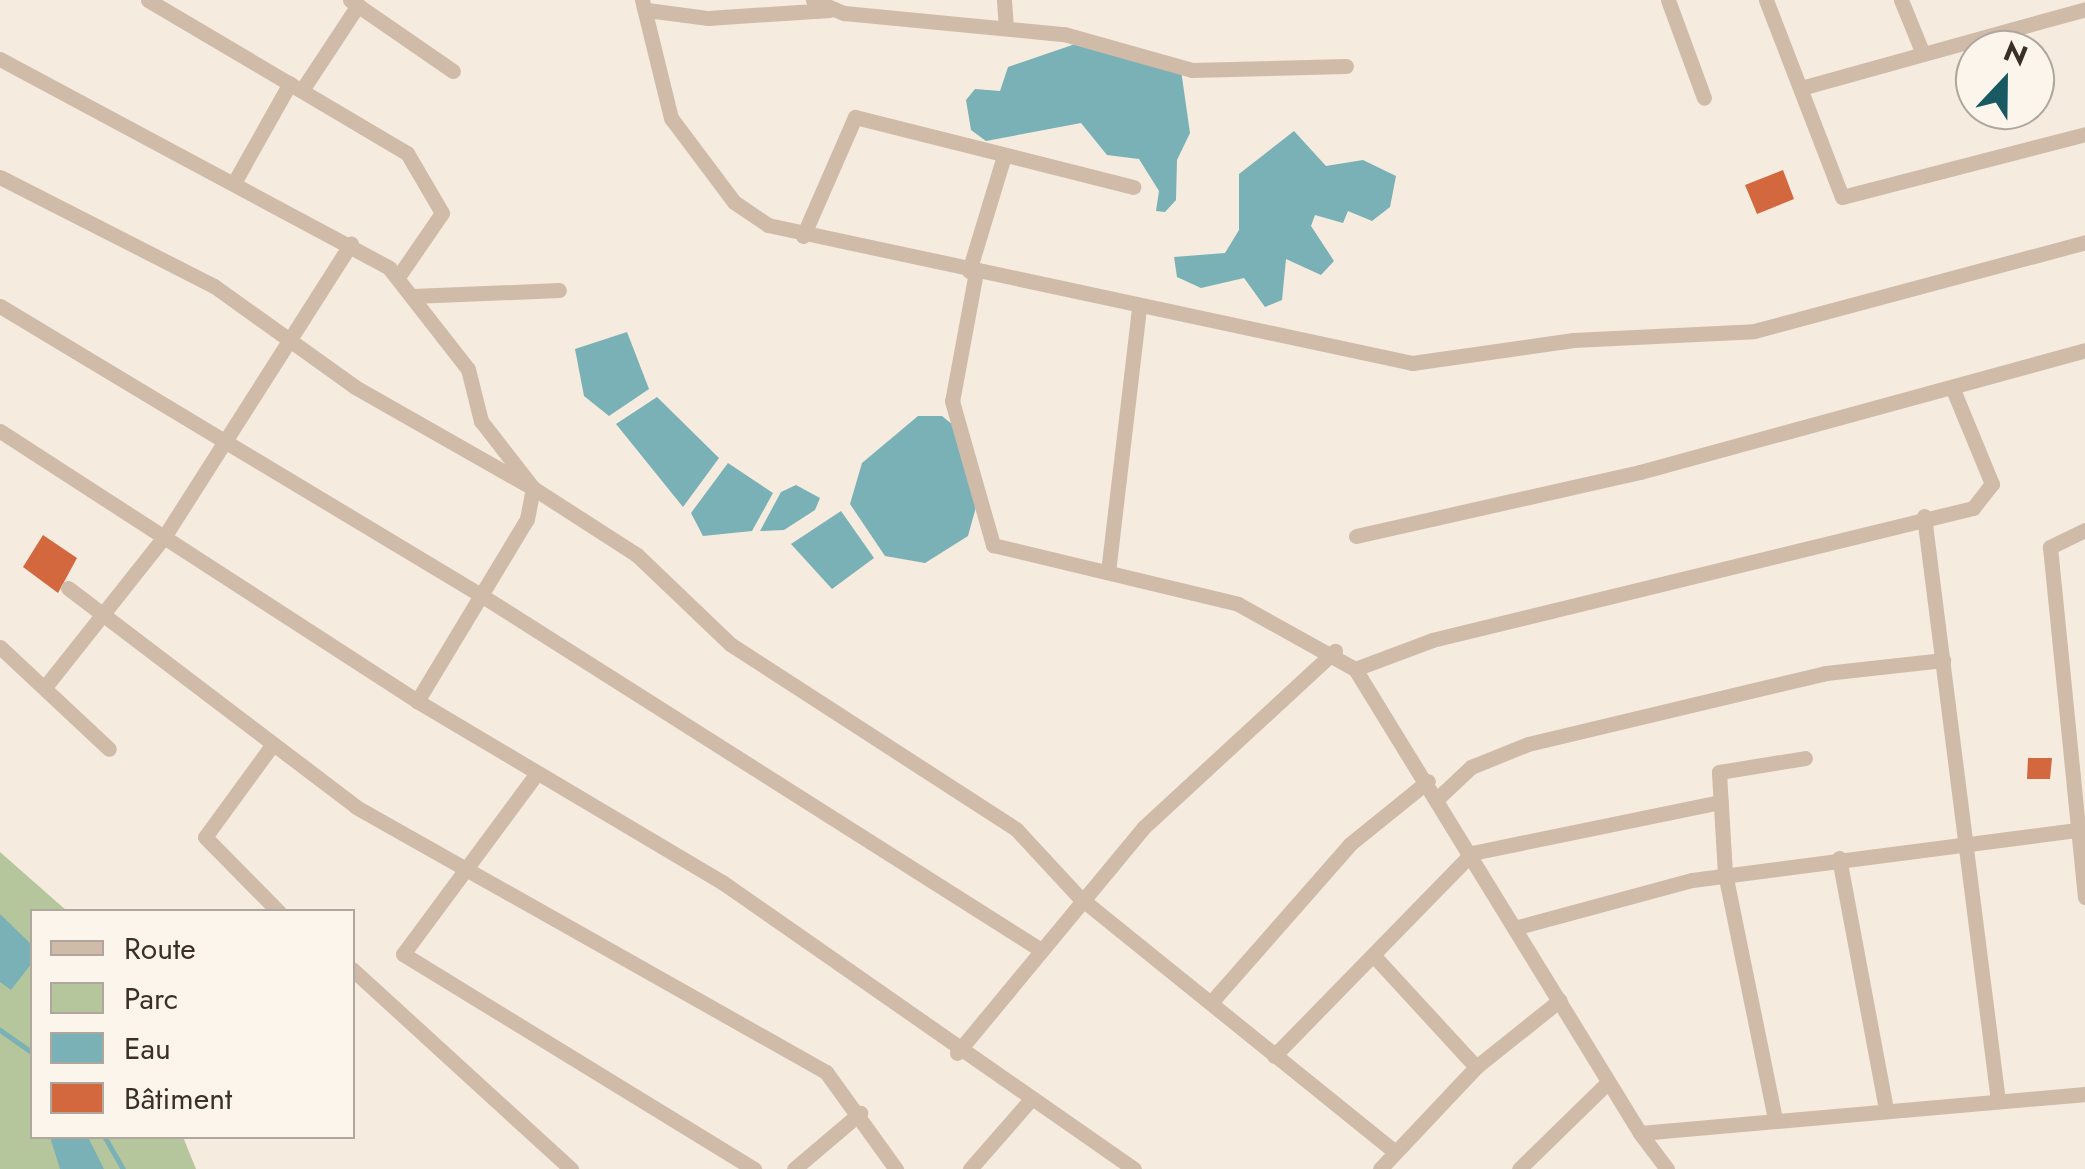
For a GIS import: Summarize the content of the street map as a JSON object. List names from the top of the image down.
{
  "legend": [
    "Route",
    "Parc",
    "Eau",
    "Bâtiment"
  ],
  "north": "top"
}
